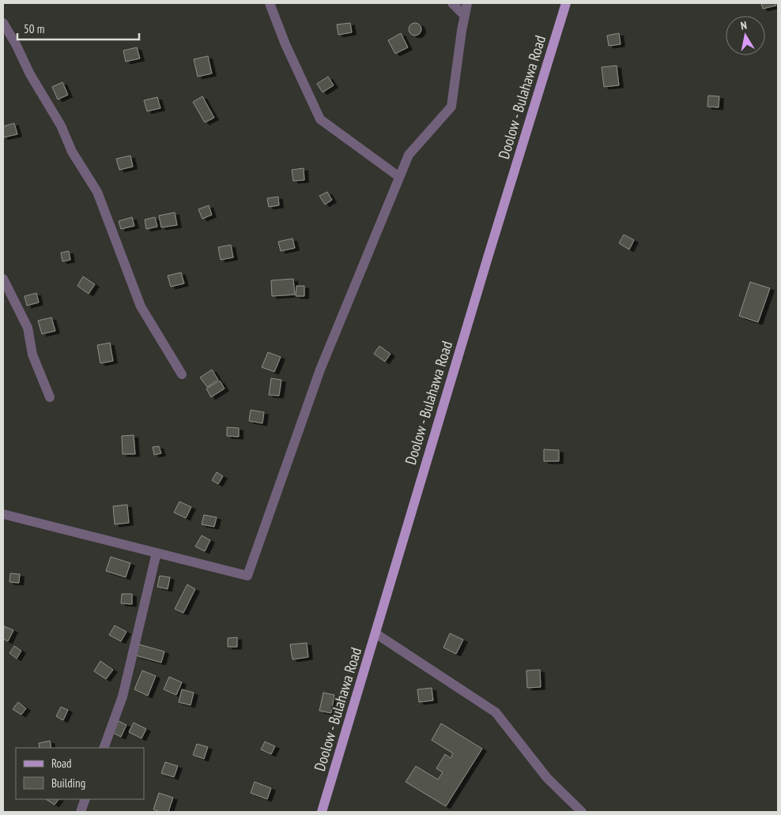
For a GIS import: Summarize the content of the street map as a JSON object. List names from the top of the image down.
{
  "streets": {
    "main road": ["Doolow - Bulahawa Road"]
  },
  "legend": ["Road", "Building"],
  "scale_bar": "50 m",
  "north": "top"
}
